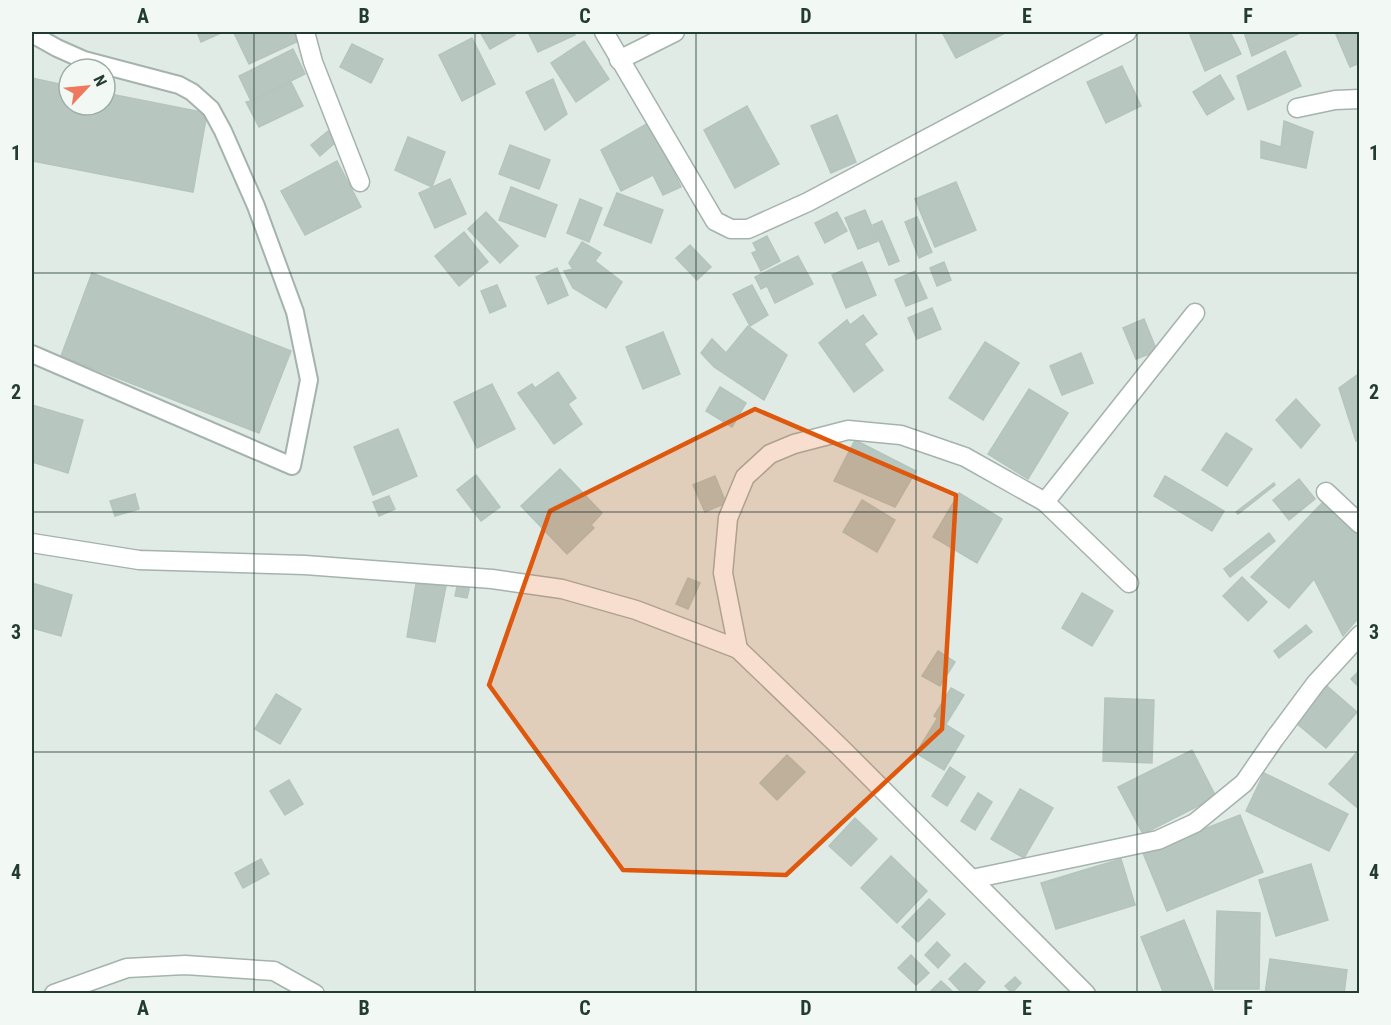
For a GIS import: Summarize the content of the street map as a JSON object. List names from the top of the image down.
{
  "north": "top right",
  "grid": {
    "columns": [
      "A",
      "B",
      "C",
      "D",
      "E",
      "F"
    ],
    "rows": [
      "1",
      "2",
      "3",
      "4"
    ]
  }
}
